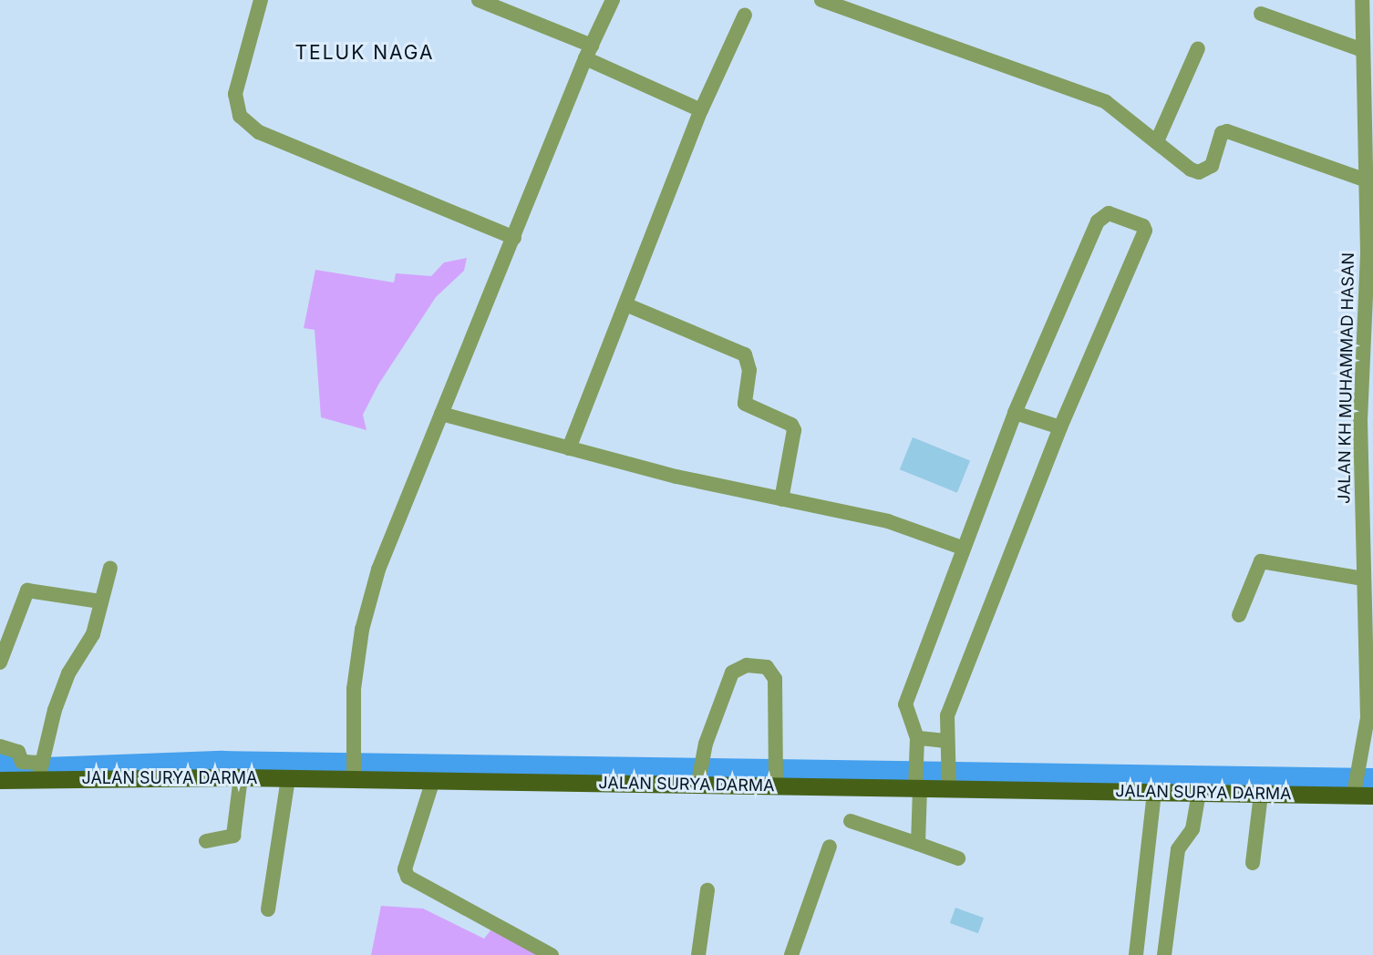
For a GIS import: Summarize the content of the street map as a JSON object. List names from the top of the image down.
{
  "streets": {
    "main road": ["JALAN SURYA DARMA"],
    "street": ["JALAN KH MUHAMMAD HASAN"]
  },
  "crossings": [
    ["JALAN KH MUHAMMAD HASAN", "JALAN SURYA DARMA"]
  ],
  "districts": ["TELUK NAGA"]
}
